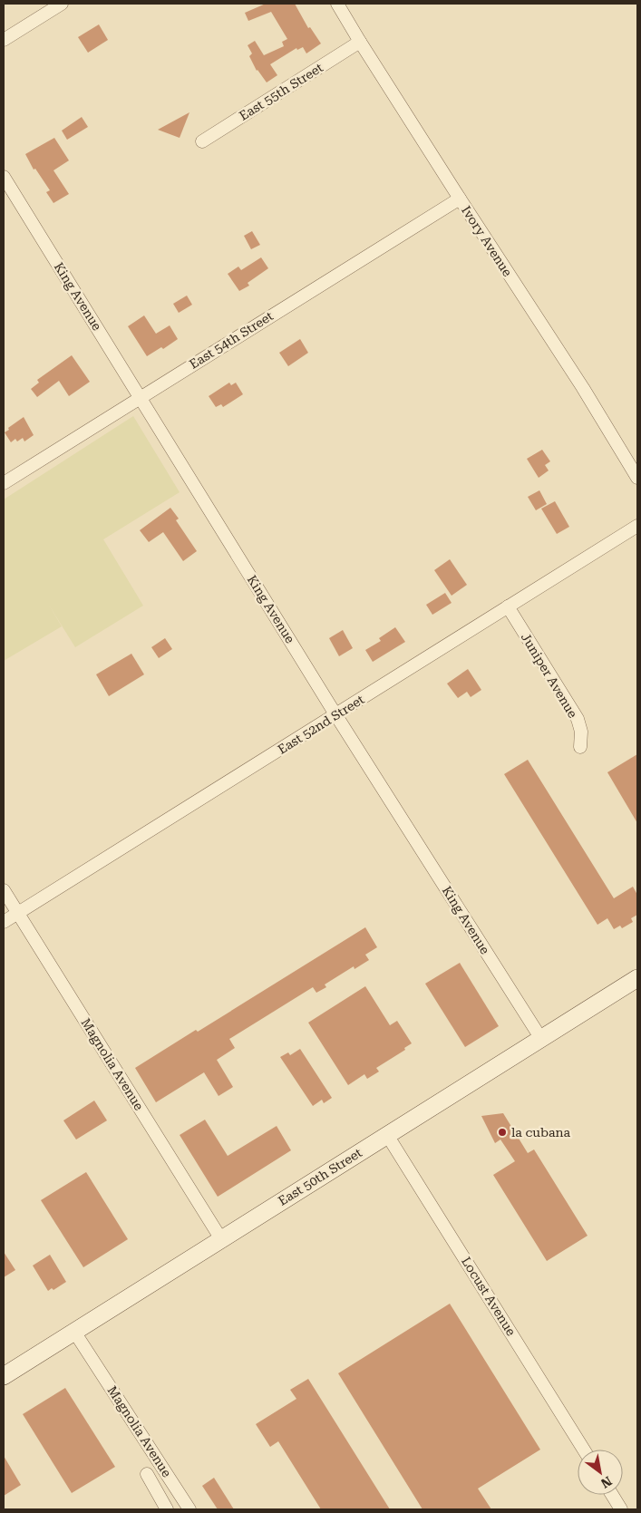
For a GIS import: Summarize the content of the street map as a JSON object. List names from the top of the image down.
{
  "streets": {
    "main road": ["East 50th Street"],
    "street": [
      "East 55th Street",
      "Ivory Avenue",
      "King Avenue",
      "East 54th Street",
      "Juniper Avenue",
      "East 52nd Street",
      "Magnolia Avenue",
      "Locust Avenue"
    ]
  },
  "crossings": [
    ["East 55th Street", "Ivory Avenue"],
    ["Ivory Avenue", "East 54th Street"],
    ["King Avenue", "East 54th Street"],
    ["King Avenue", "East 52nd Street"],
    ["King Avenue", "East 50th Street"],
    ["Juniper Avenue", "East 52nd Street"],
    ["East 52nd Street", "Magnolia Avenue"],
    ["Magnolia Avenue", "East 50th Street"],
    ["East 50th Street", "Locust Avenue"]
  ],
  "places": ["la cubana"],
  "north": "bottom right"
}
